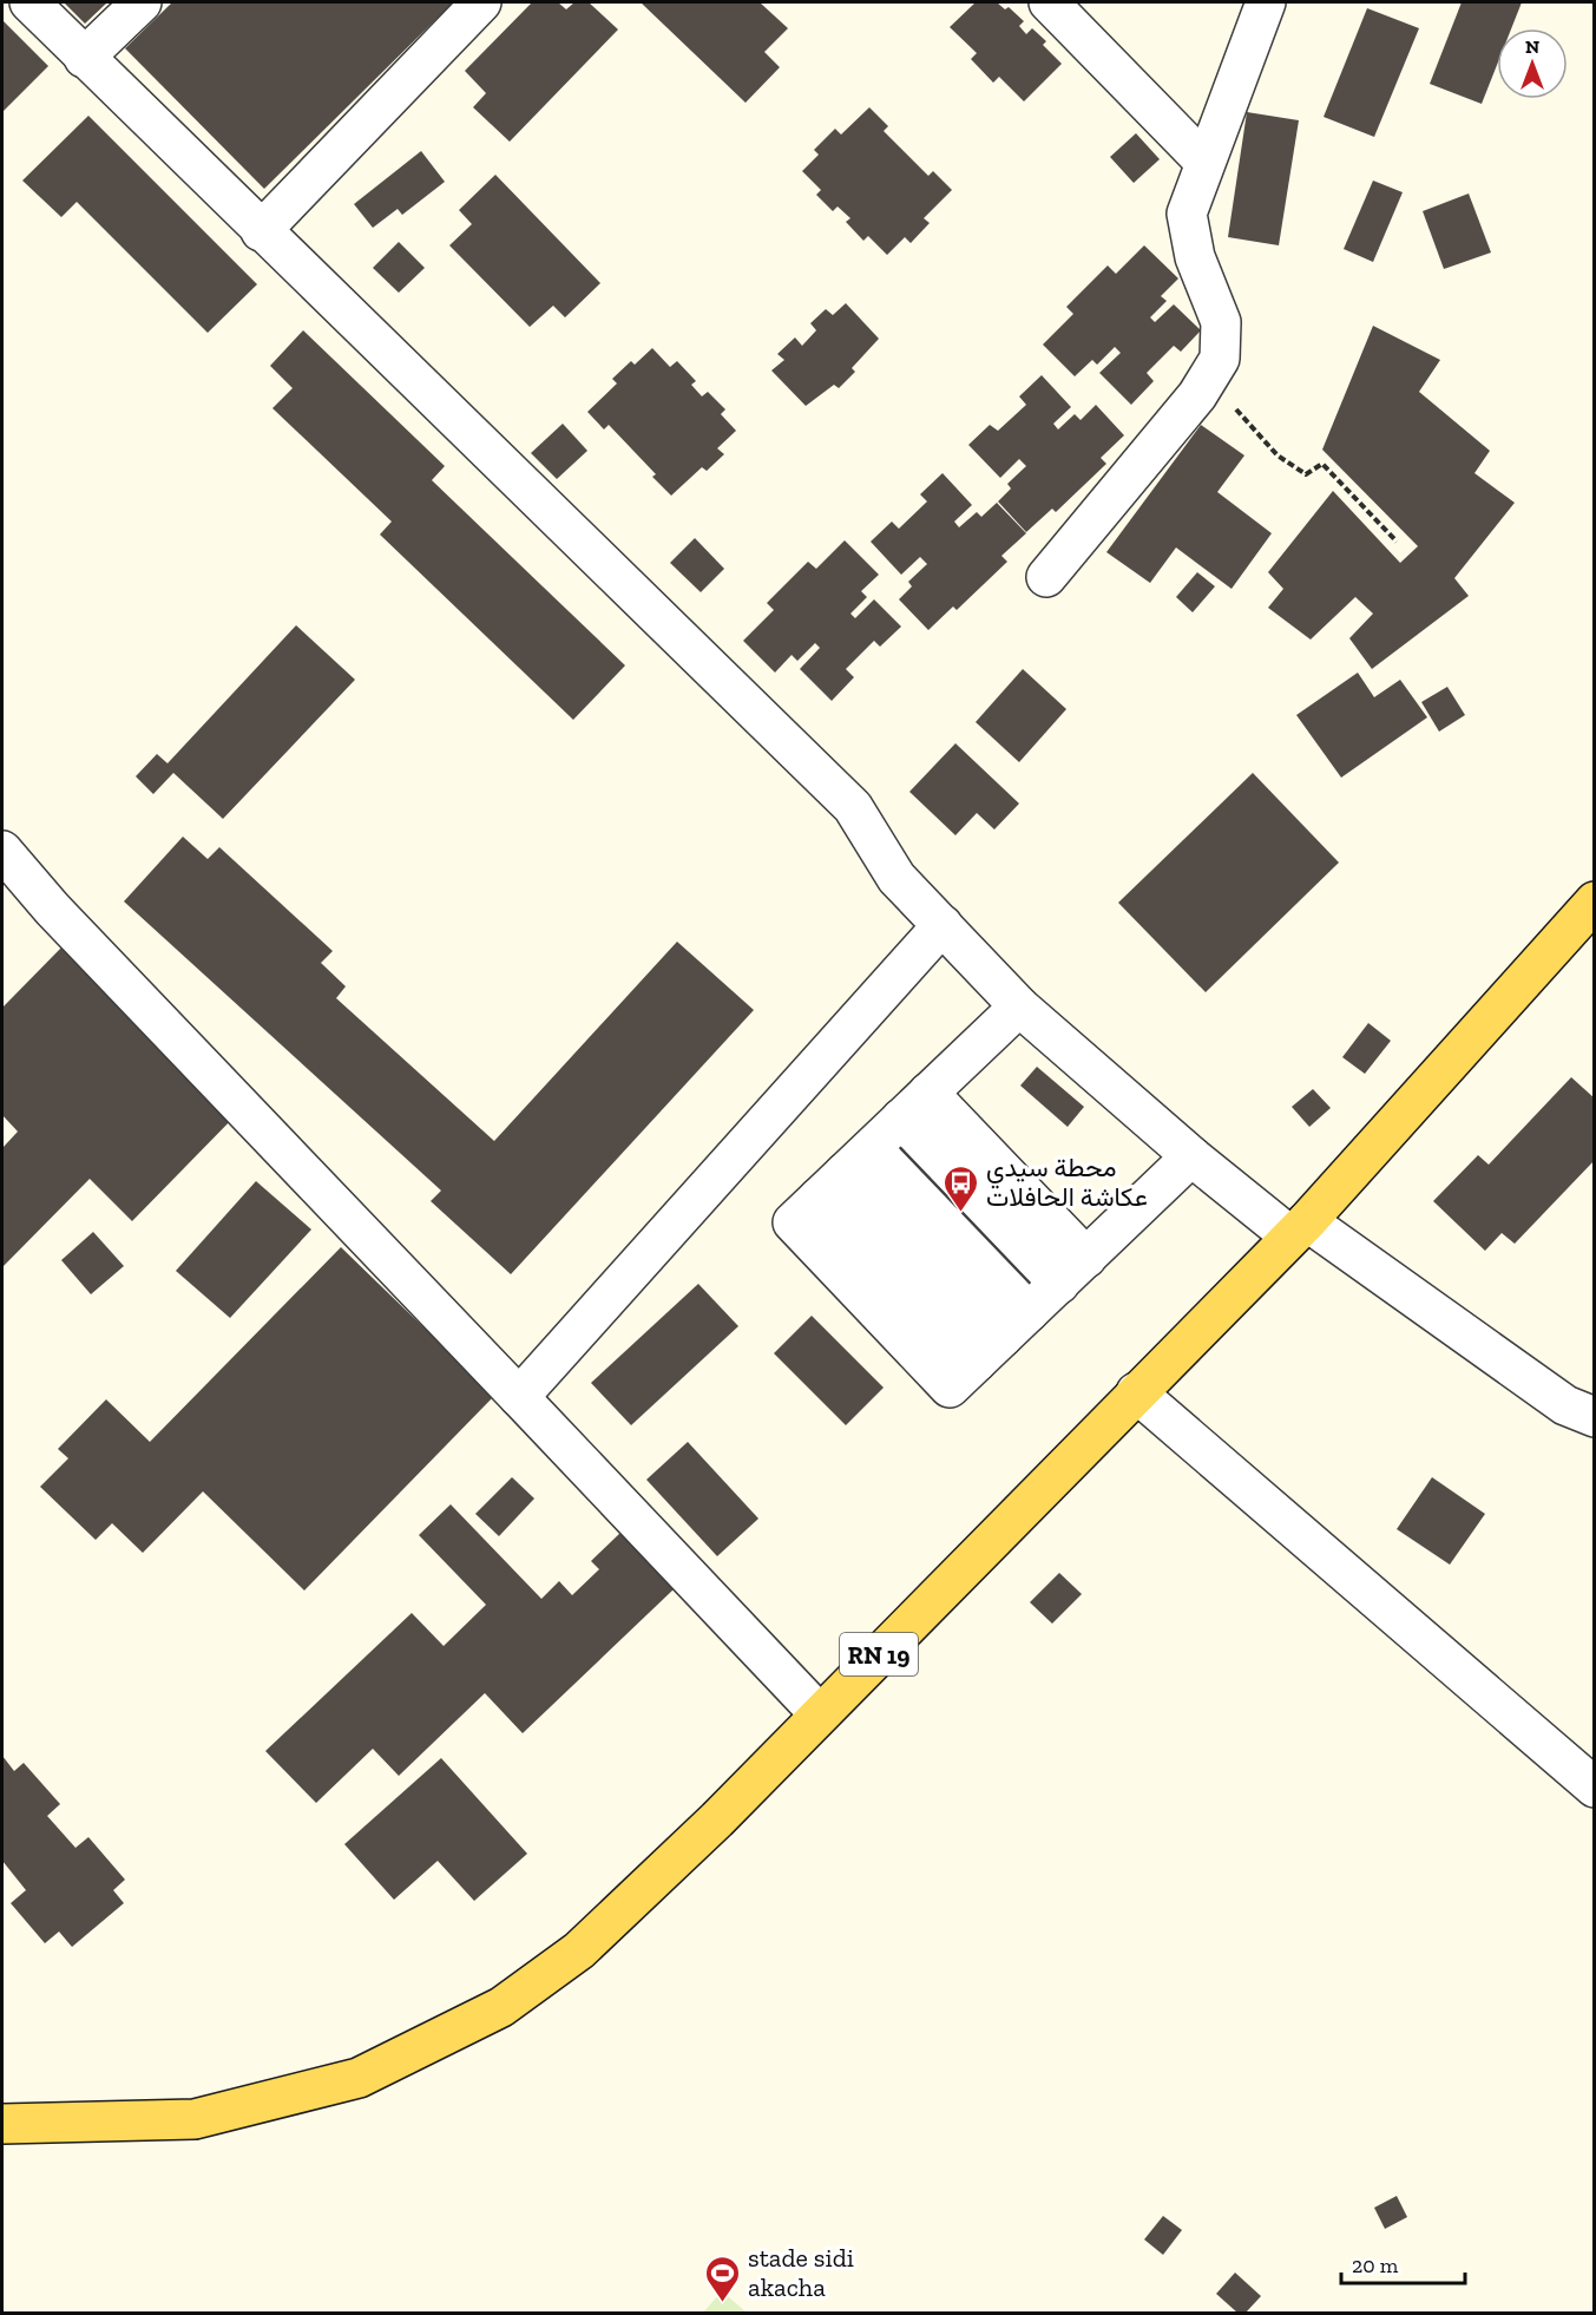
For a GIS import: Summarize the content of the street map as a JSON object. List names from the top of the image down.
{
  "streets": {
    "main road": ["RN 19"]
  },
  "places": {
    "bus stop": ["محطة سيدي عكاشة الحافلات"],
    "sports": ["stade sidi akacha"]
  },
  "scale_bar": "20 m",
  "north": "top"
}
